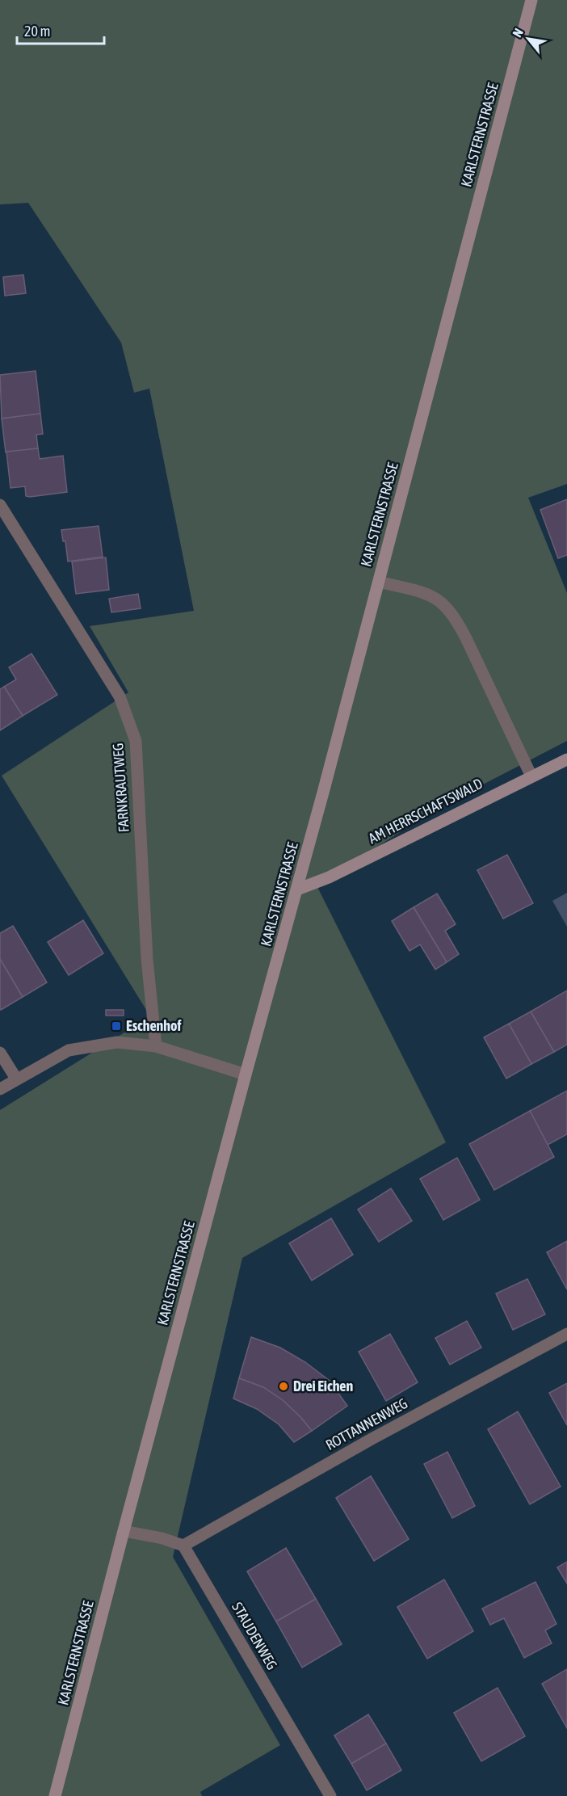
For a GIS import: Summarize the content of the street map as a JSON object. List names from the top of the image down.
{
  "streets": {
    "street": [
      "KARLSTERNSTRASSE",
      "FARNKRAUTWEG",
      "AM HERRSCHAFTSWALD",
      "ROTTANNENWEG",
      "STAUDENWEG"
    ]
  },
  "crossings": [
    ["KARLSTERNSTRASSE", "AM HERRSCHAFTSWALD"],
    ["ROTTANNENWEG", "STAUDENWEG"]
  ],
  "places": {
    "transit": ["Eschenhof"],
    "other": ["Drei Eichen"]
  },
  "scale_bar": "20 m",
  "north": "top left"
}
